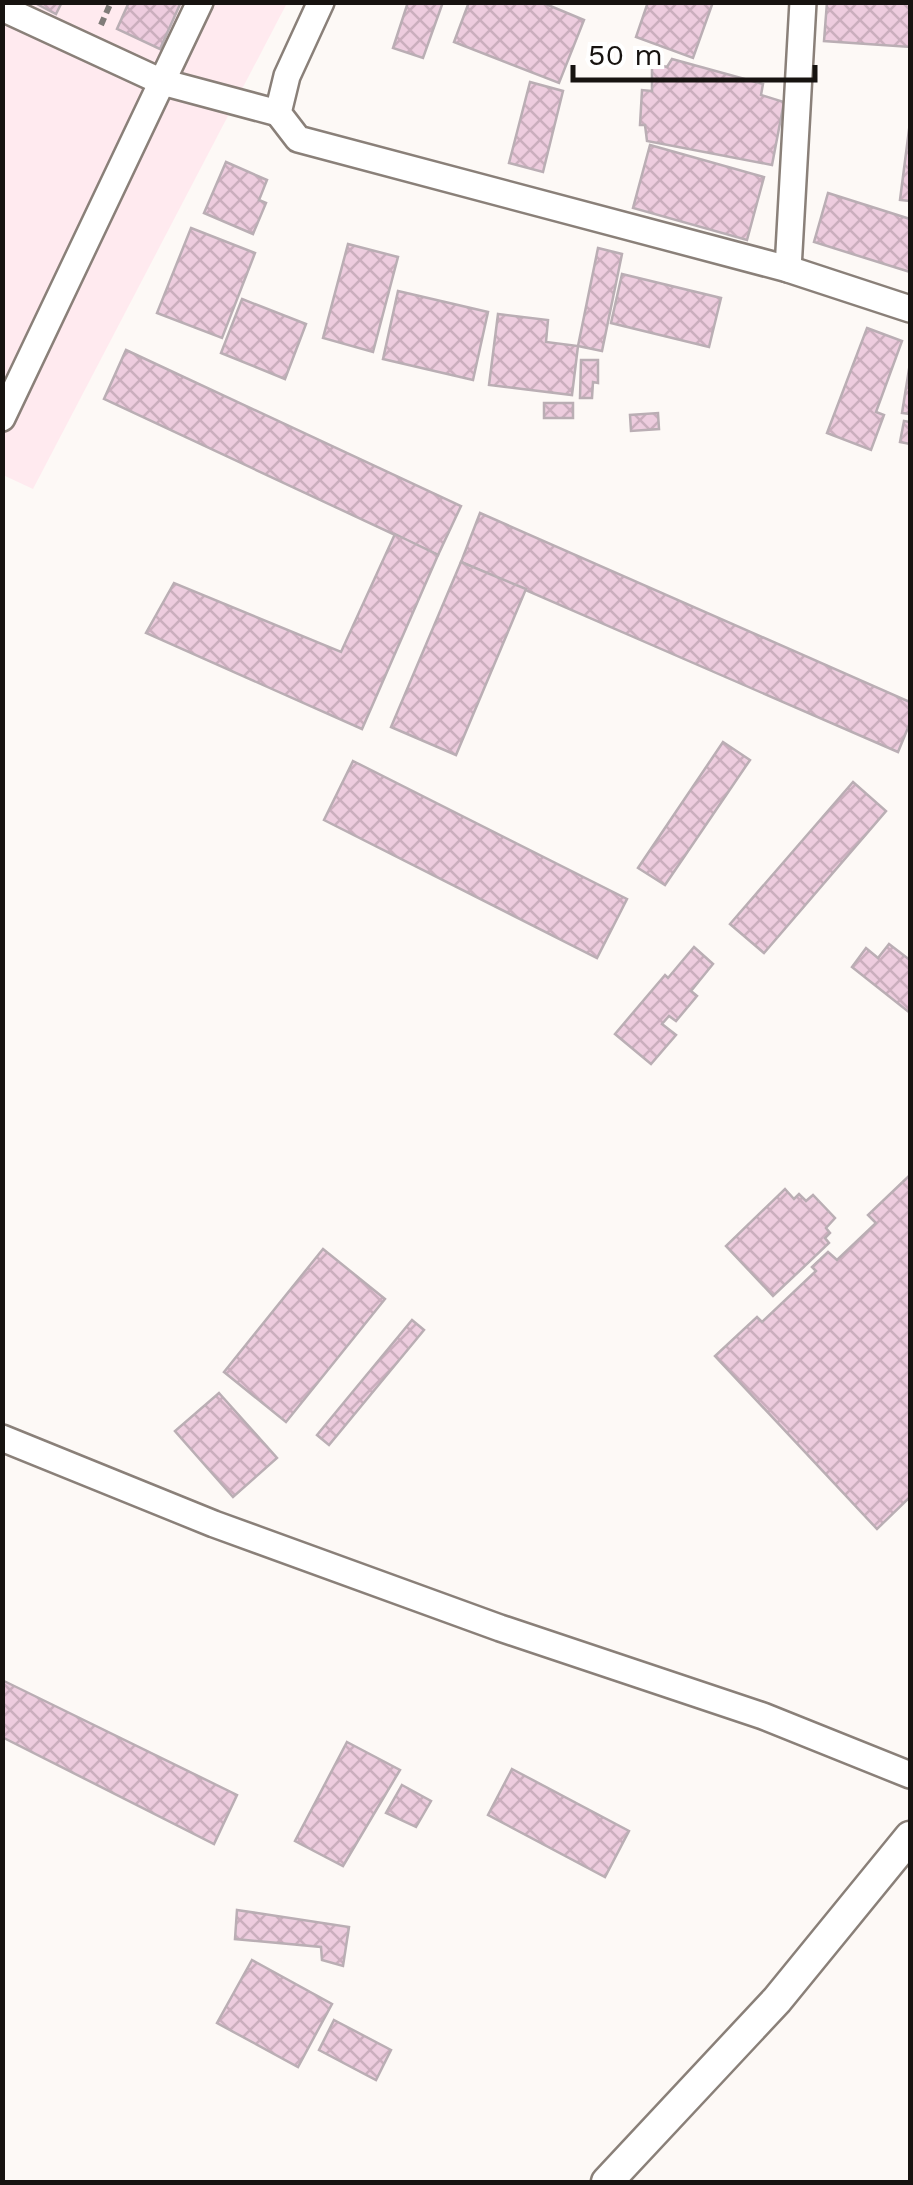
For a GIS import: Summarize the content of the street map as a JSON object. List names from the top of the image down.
{
  "scale_bar": "50 m"
}
